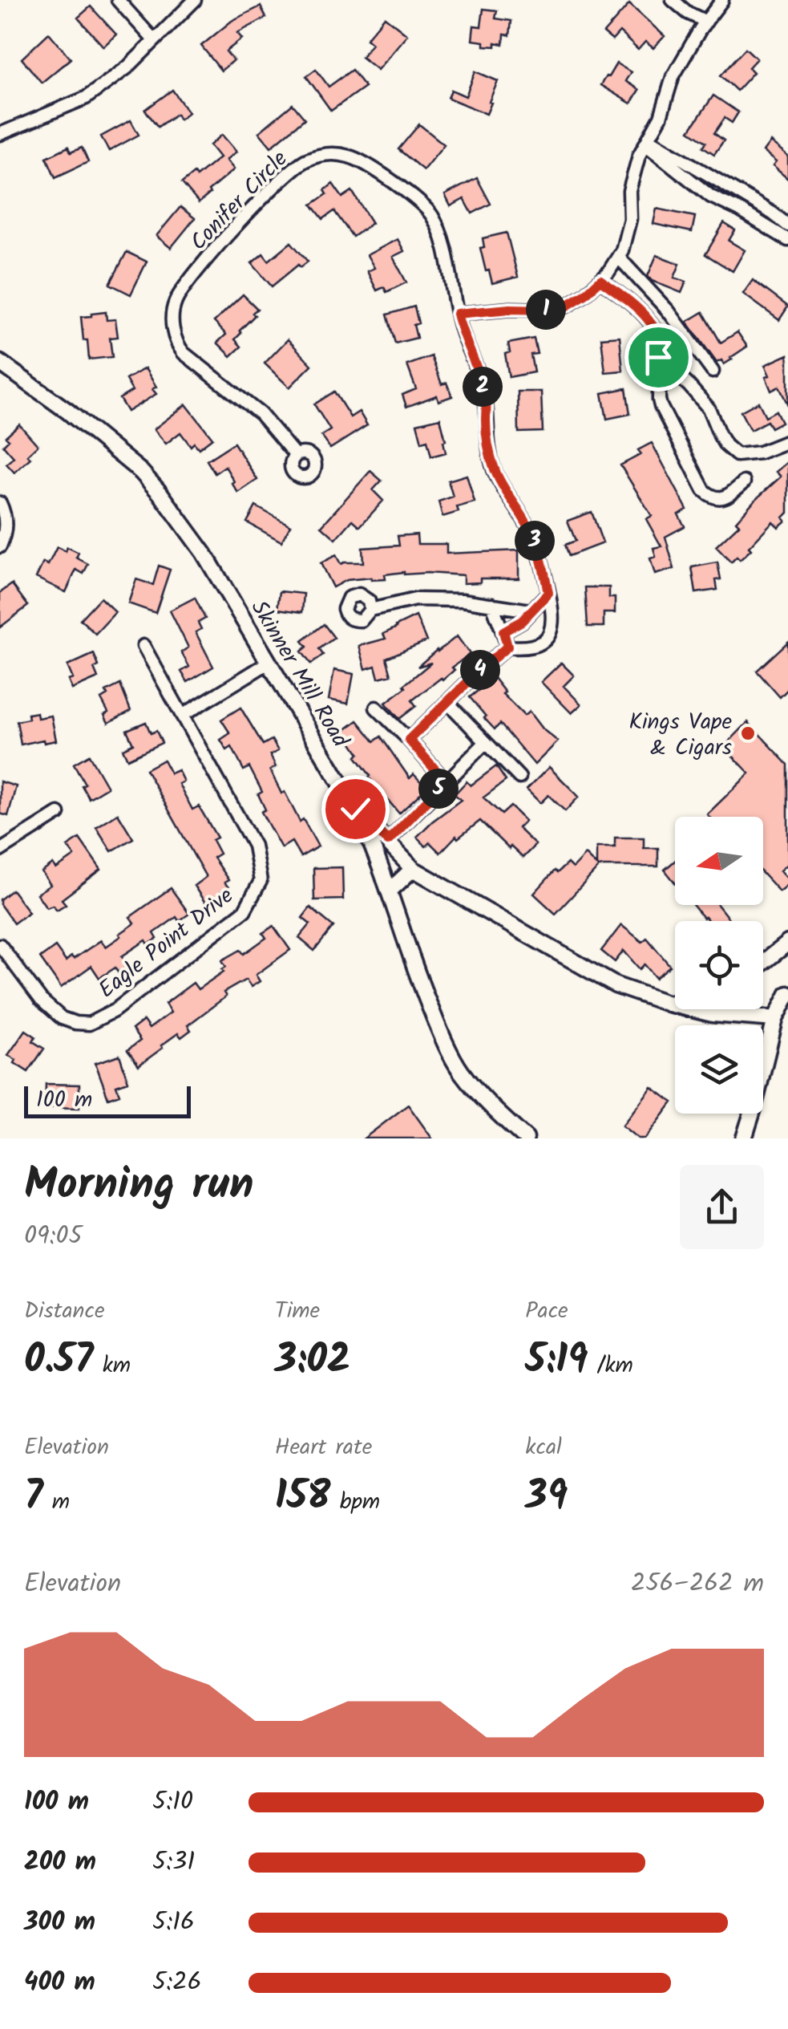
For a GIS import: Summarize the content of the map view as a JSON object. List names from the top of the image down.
{
  "streets": {
    "street": ["Conifer Circle", "Skinner Mill Road", "Eagle Point Drive"]
  },
  "places": ["Kings Vape & Cigars"],
  "scale_bar": "100 m",
  "north": "left",
  "page": {
    "pins": [
      "1",
      "2",
      "3",
      "4",
      "5"
    ],
    "scale": "100 m",
    "heading": ["Morning run", "09:05"],
    "stats": [
      ["Distance", "0.57 km"],
      ["Time", "3:02"],
      ["Pace", "5:19 /km"],
      ["Elevation", "7 m"],
      ["Heart rate", "158 bpm"],
      ["kcal", "39"]
    ],
    "chart": ["Elevation", "256–262 m"],
    "list": [
      {
        "name": "100 m",
        "note": "5:10"
      },
      {
        "name": "200 m",
        "note": "5:31"
      },
      {
        "name": "300 m",
        "note": "5:16"
      },
      {
        "name": "400 m",
        "note": "5:26"
      }
    ]
  }
}
